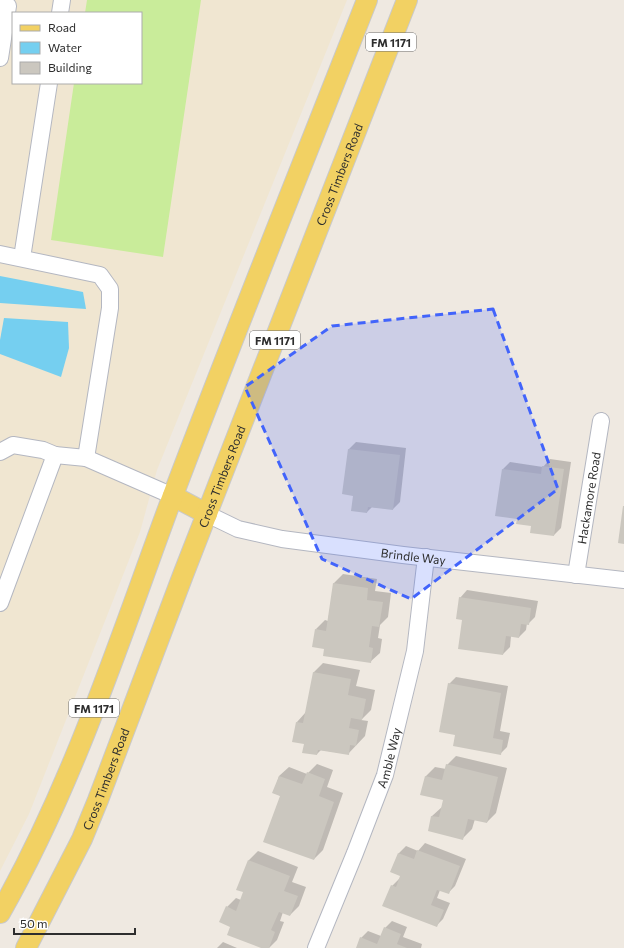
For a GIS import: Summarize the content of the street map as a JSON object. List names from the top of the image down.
{
  "streets": {
    "main road": ["FM 1171", "Cross Timbers Road"],
    "street": ["Hackamore Road", "Brindle Way", "Amble Way"]
  },
  "crossings": [
    ["Cross Timbers Road", "Brindle Way"],
    ["Hackamore Road", "Brindle Way"],
    ["Brindle Way", "Amble Way"]
  ],
  "legend": ["Road", "Water", "Building"],
  "scale_bar": "50 m"
}
